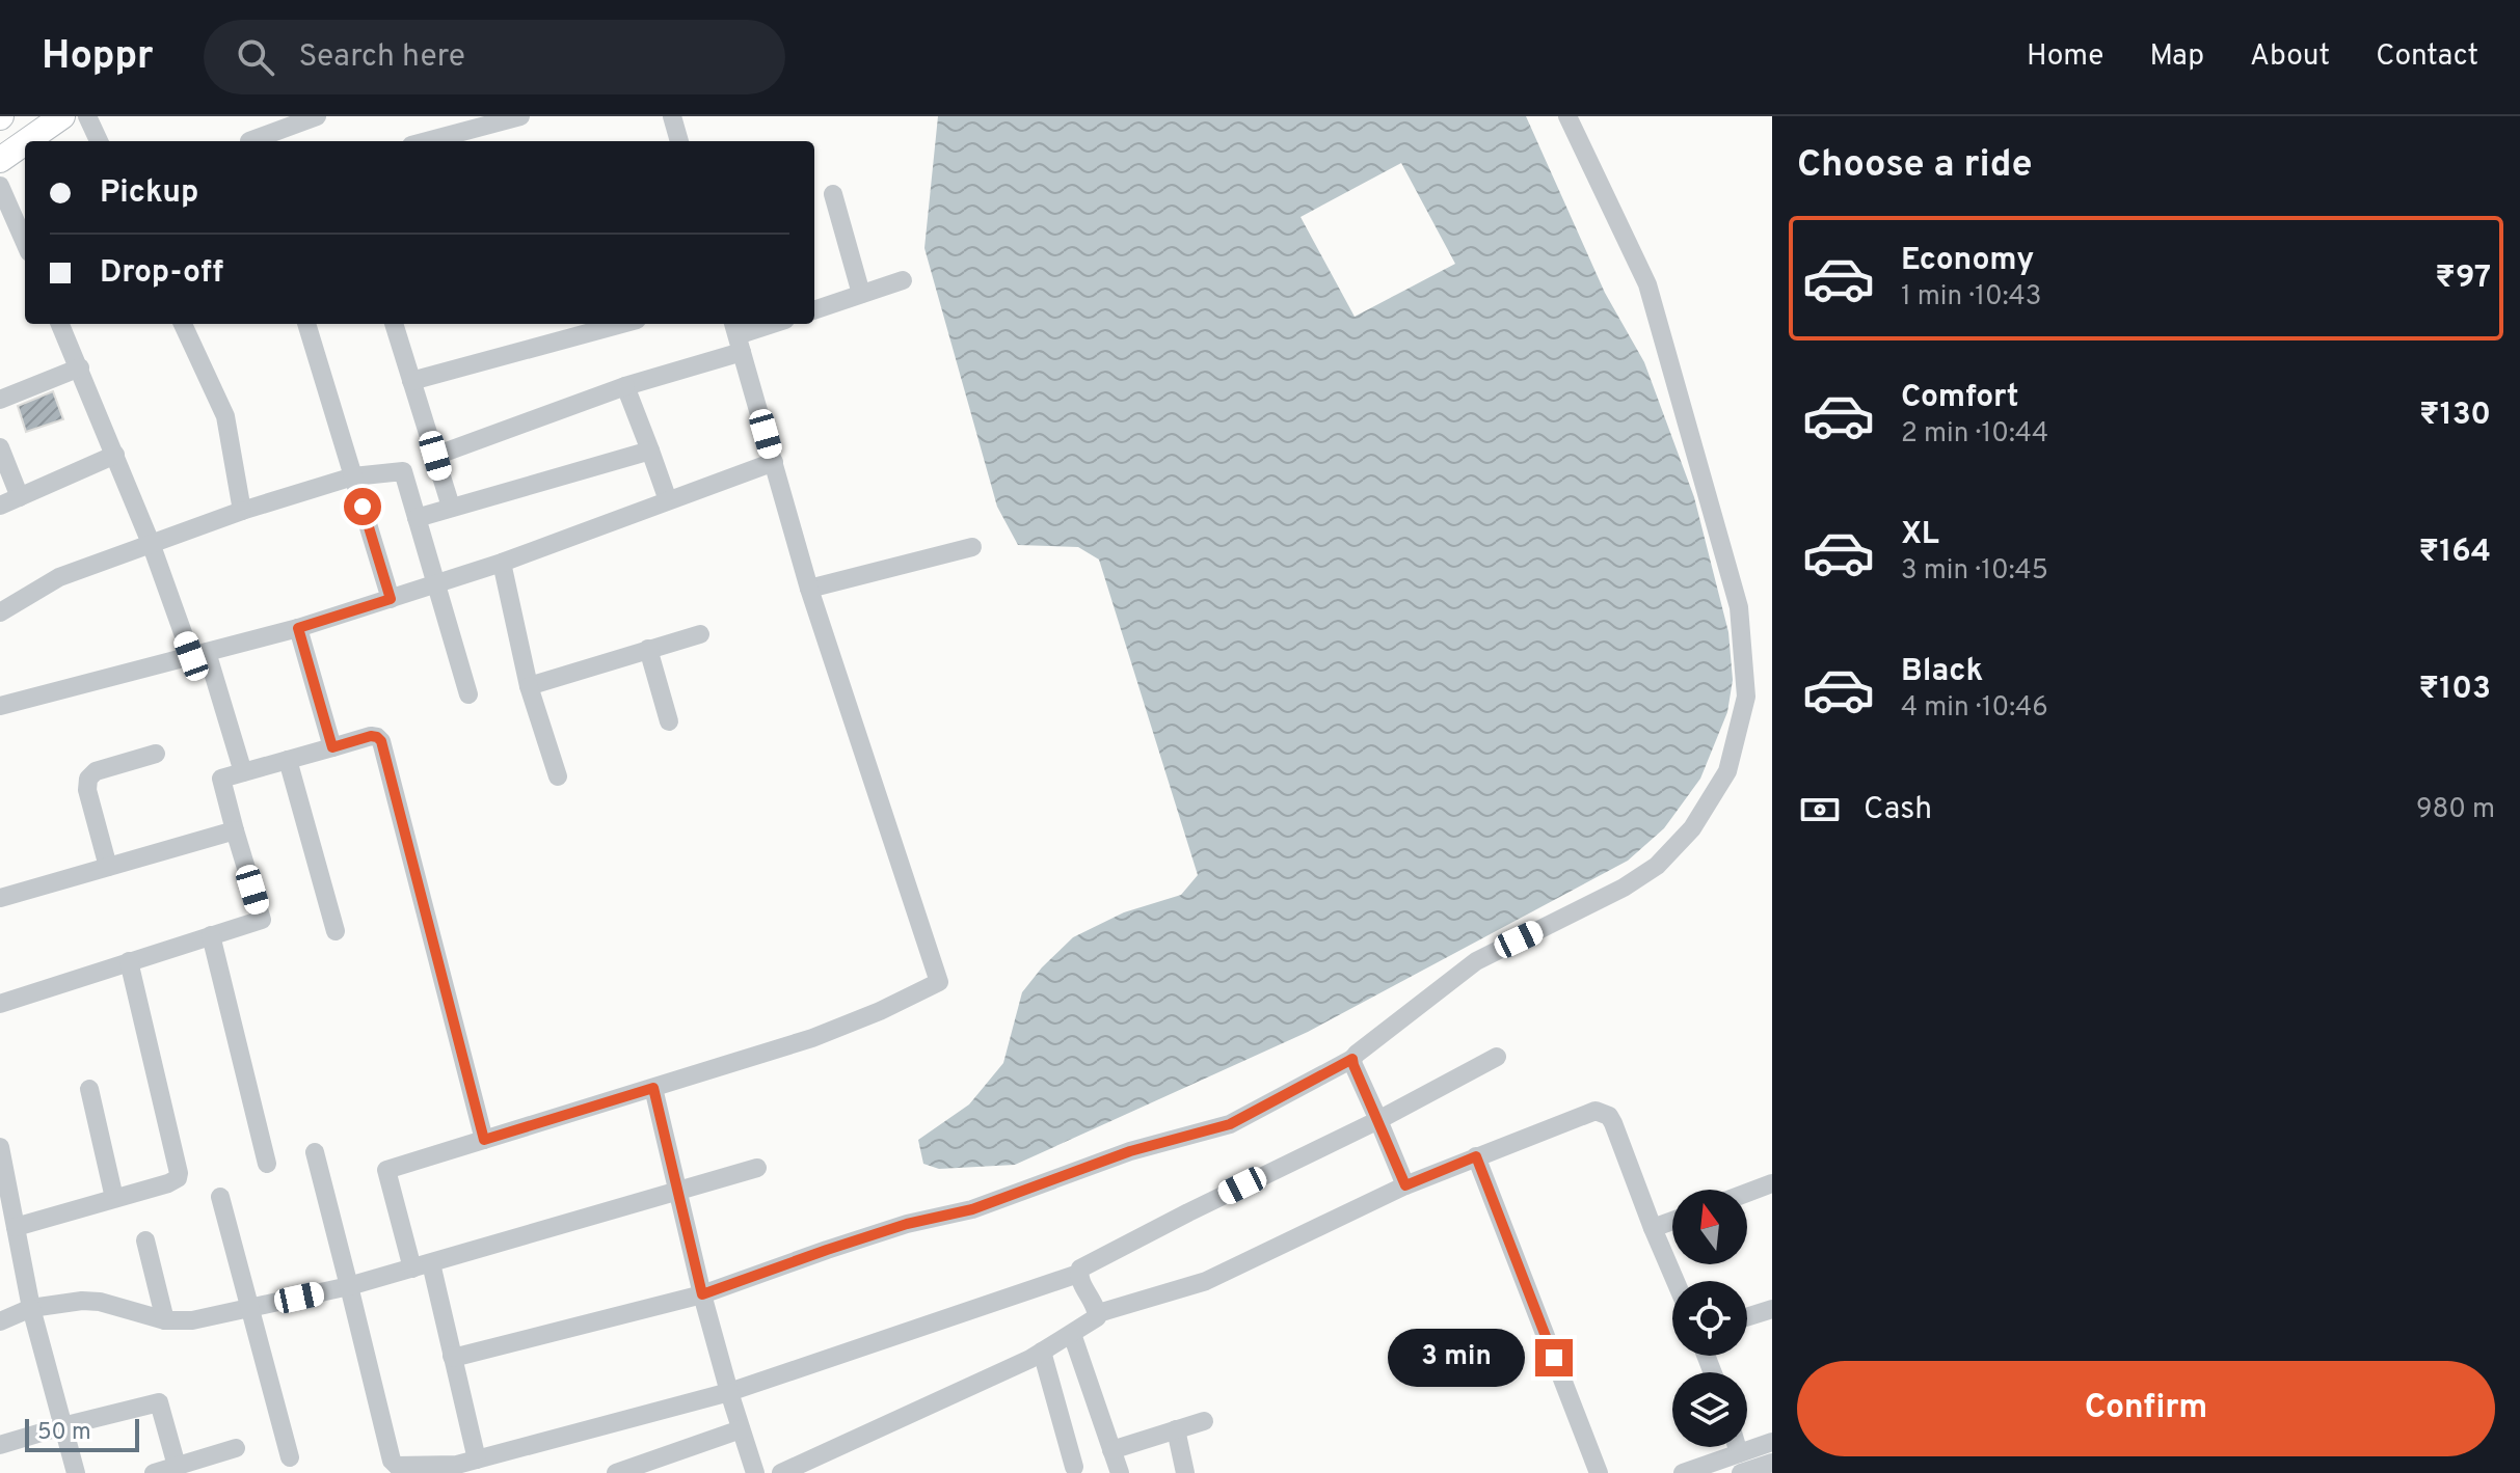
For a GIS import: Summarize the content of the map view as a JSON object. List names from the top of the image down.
{
  "scale_bar": "50 m",
  "north": "top",
  "page": {
    "header": "Hoppr",
    "search": "Search here",
    "nav": [
      "Home",
      "Map",
      "About",
      "Contact"
    ],
    "heading": "Choose a ride",
    "banner": ["Pickup", "Drop-off"],
    "list": [
      {
        "name": "Economy",
        "note": "1 min · 10:43",
        "value": "₹97"
      },
      {
        "name": "Comfort",
        "note": "2 min · 10:44",
        "value": "₹130"
      },
      {
        "name": "XL",
        "note": "3 min · 10:45",
        "value": "₹164"
      },
      {
        "name": "Black",
        "note": "4 min · 10:46",
        "value": "₹103"
      }
    ],
    "pay": ["Cash", "980 m"],
    "bubble": "3 min",
    "buttons": "Confirm",
    "scale": "50 m"
  }
}
